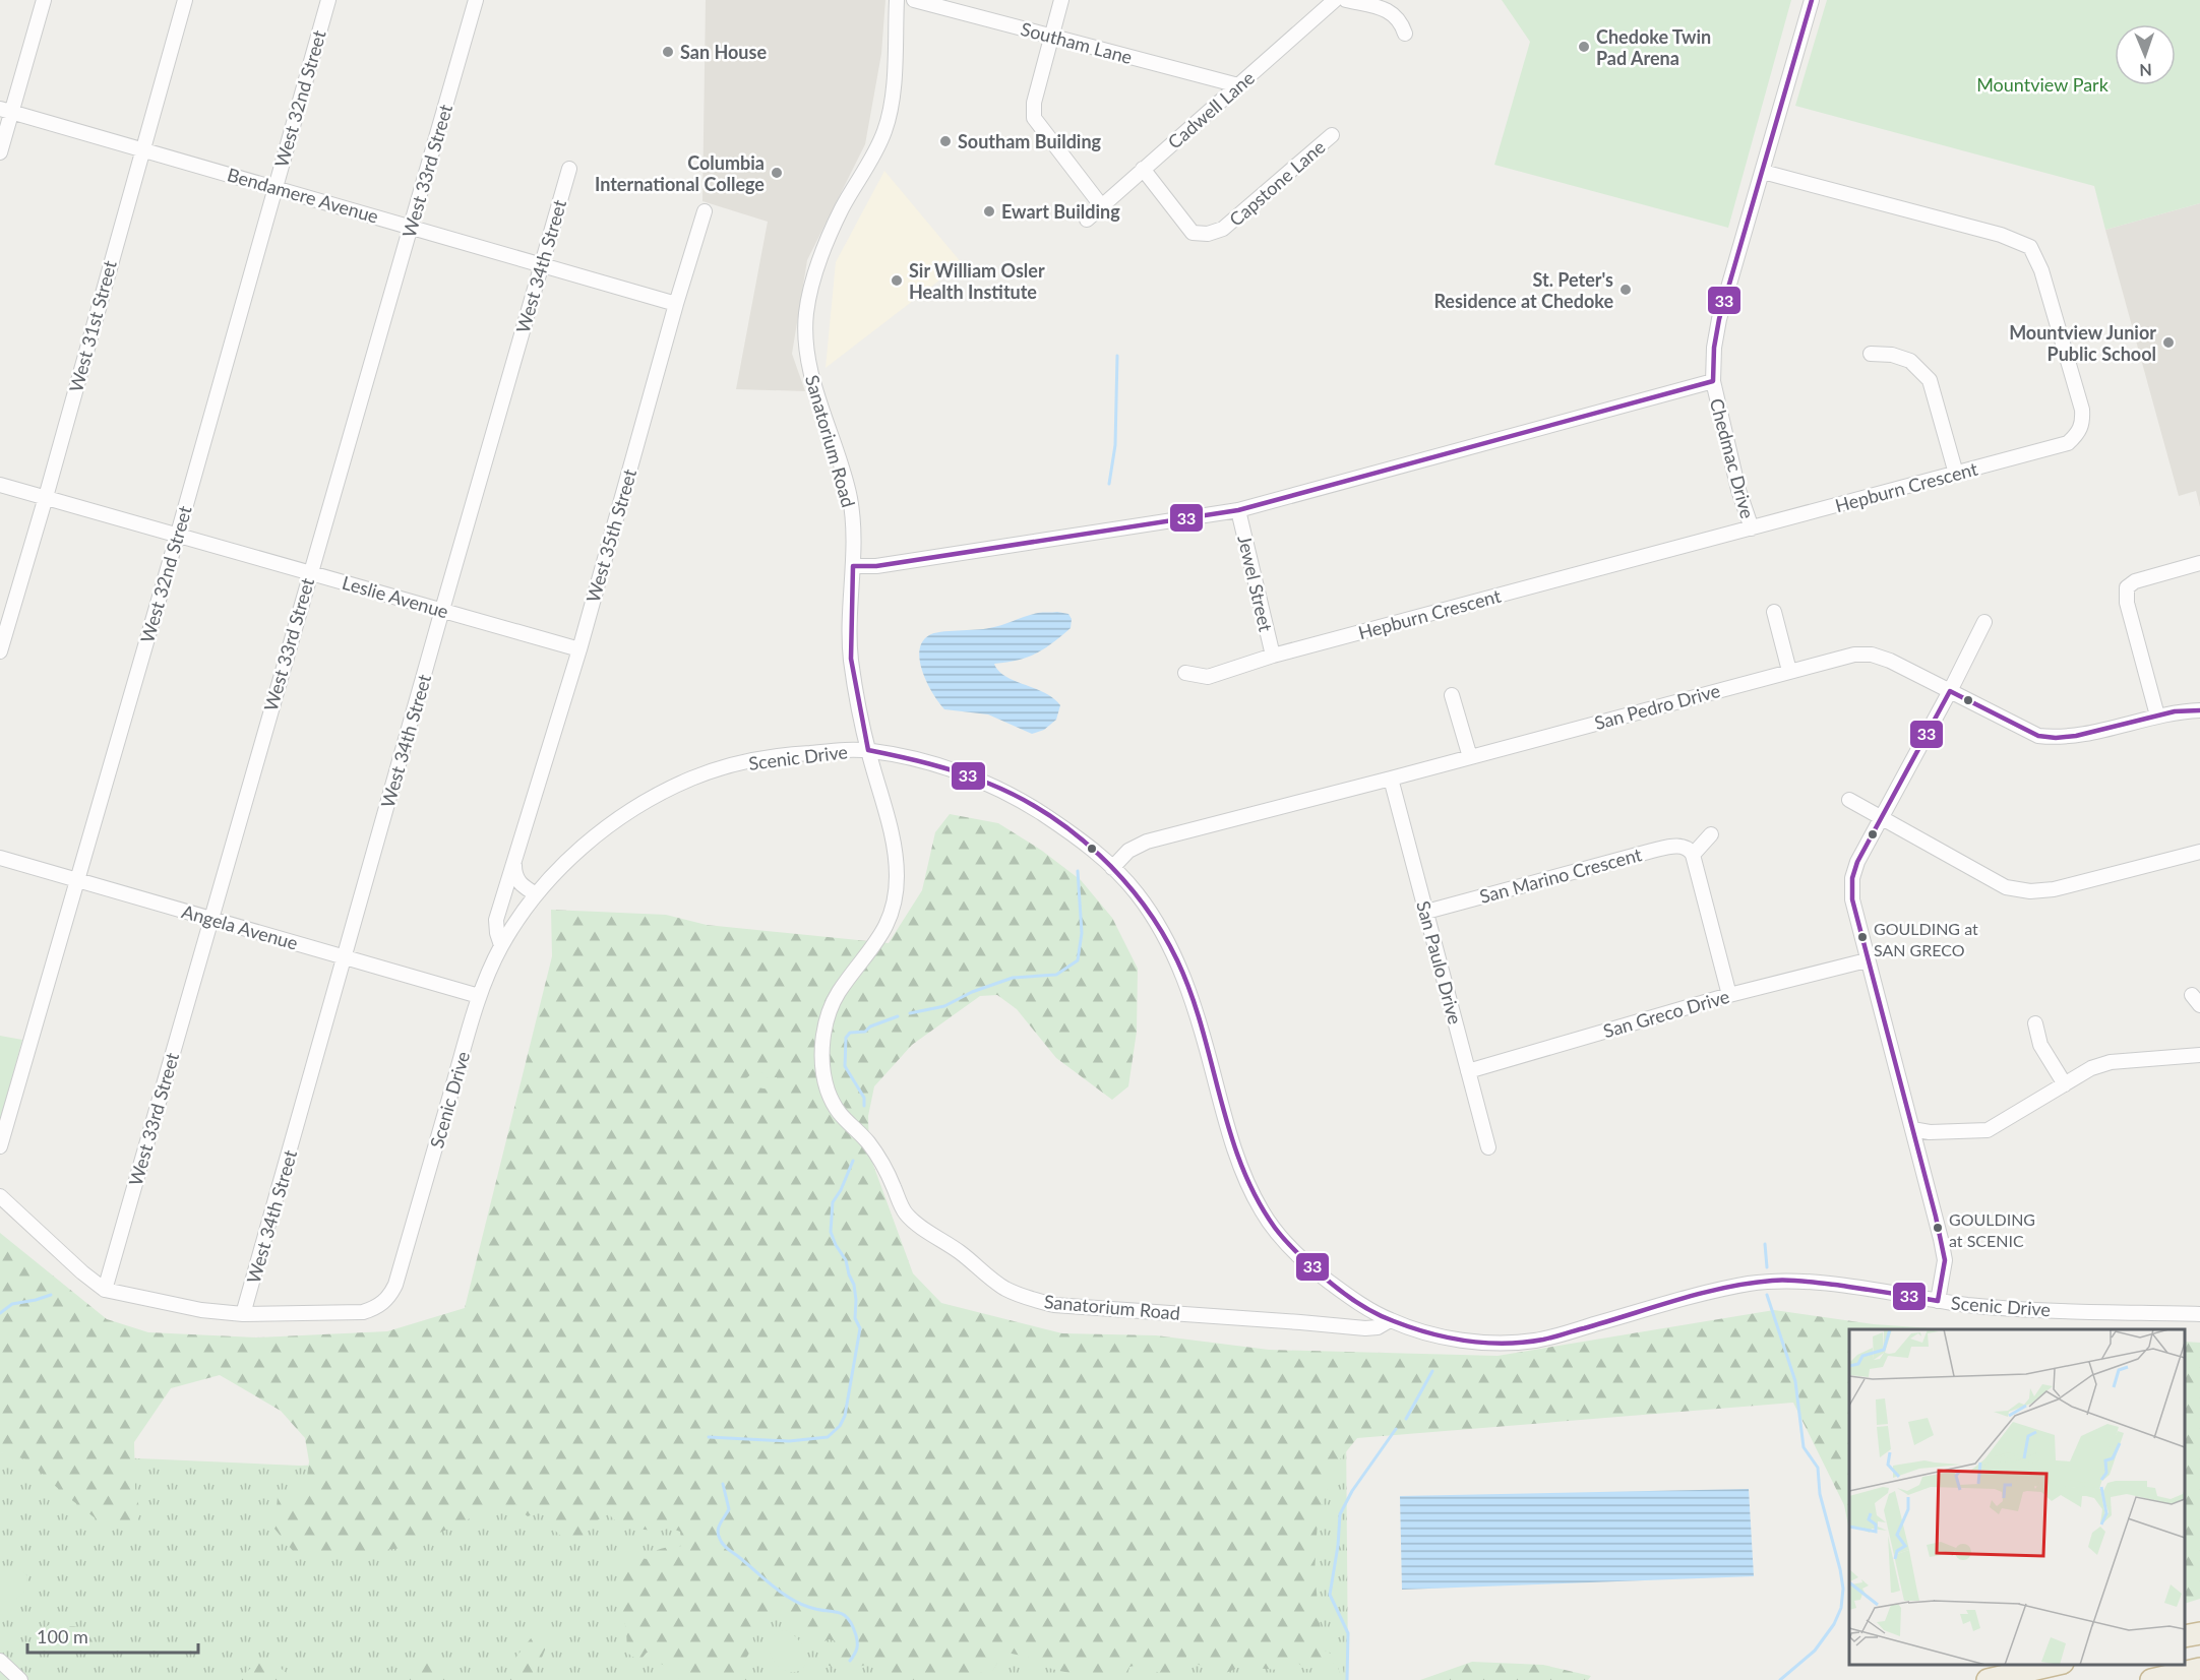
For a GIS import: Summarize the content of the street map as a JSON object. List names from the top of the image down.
{
  "streets": {
    "street": [
      "Southam Lane",
      "West 32nd Street",
      "Cadwell Lane",
      "West 33rd Street",
      "Capstone Lane",
      "Bendamere Avenue",
      "West 34th Street",
      "West 31st Street",
      "Sanatorium Road",
      "Chedmac Drive",
      "Hepburn Crescent",
      "West 35th Street",
      "Jewel Street",
      "Leslie Avenue",
      "San Pedro Drive",
      "Scenic Drive",
      "San Marino Crescent",
      "Angela Avenue",
      "San Paulo Drive",
      "San Greco Drive"
    ]
  },
  "crossings": [
    ["Southam Lane", "Cadwell Lane"],
    ["West 32nd Street", "Bendamere Avenue"],
    ["West 32nd Street", "Leslie Avenue"],
    ["West 32nd Street", "Angela Avenue"],
    ["Cadwell Lane", "Capstone Lane"],
    ["West 33rd Street", "Bendamere Avenue"],
    ["West 33rd Street", "Leslie Avenue"],
    ["West 33rd Street", "Scenic Drive"],
    ["West 33rd Street", "Angela Avenue"],
    ["Bendamere Avenue", "West 34th Street"],
    ["Bendamere Avenue", "West 31st Street"],
    ["Bendamere Avenue", "West 35th Street"],
    ["West 34th Street", "Leslie Avenue"],
    ["West 34th Street", "Scenic Drive"],
    ["West 34th Street", "Angela Avenue"],
    ["West 31st Street", "Leslie Avenue"],
    ["Sanatorium Road", "Scenic Drive"],
    ["Chedmac Drive", "Hepburn Crescent"],
    ["Hepburn Crescent", "Jewel Street"],
    ["West 35th Street", "Leslie Avenue"],
    ["West 35th Street", "Scenic Drive"],
    ["San Pedro Drive", "Scenic Drive"],
    ["San Pedro Drive", "San Paulo Drive"],
    ["Scenic Drive", "Angela Avenue"],
    ["San Marino Crescent", "San Paulo Drive"],
    ["San Paulo Drive", "San Greco Drive"]
  ],
  "parks": ["Mountview Park"],
  "places": [
    "Chedoke Twin Pad Arena",
    "San House",
    "Southam Building",
    "Columbia International College",
    "Ewart Building",
    "Sir William Osler Health Institute",
    "St. Peter's Residence at Chedoke",
    "Mountview Junior Public School",
    "GOULDING at SAN GRECO",
    "GOULDING at SCENIC"
  ],
  "lines": ["transit line 33"],
  "scale_bar": "100 m",
  "north": "bottom"
}
